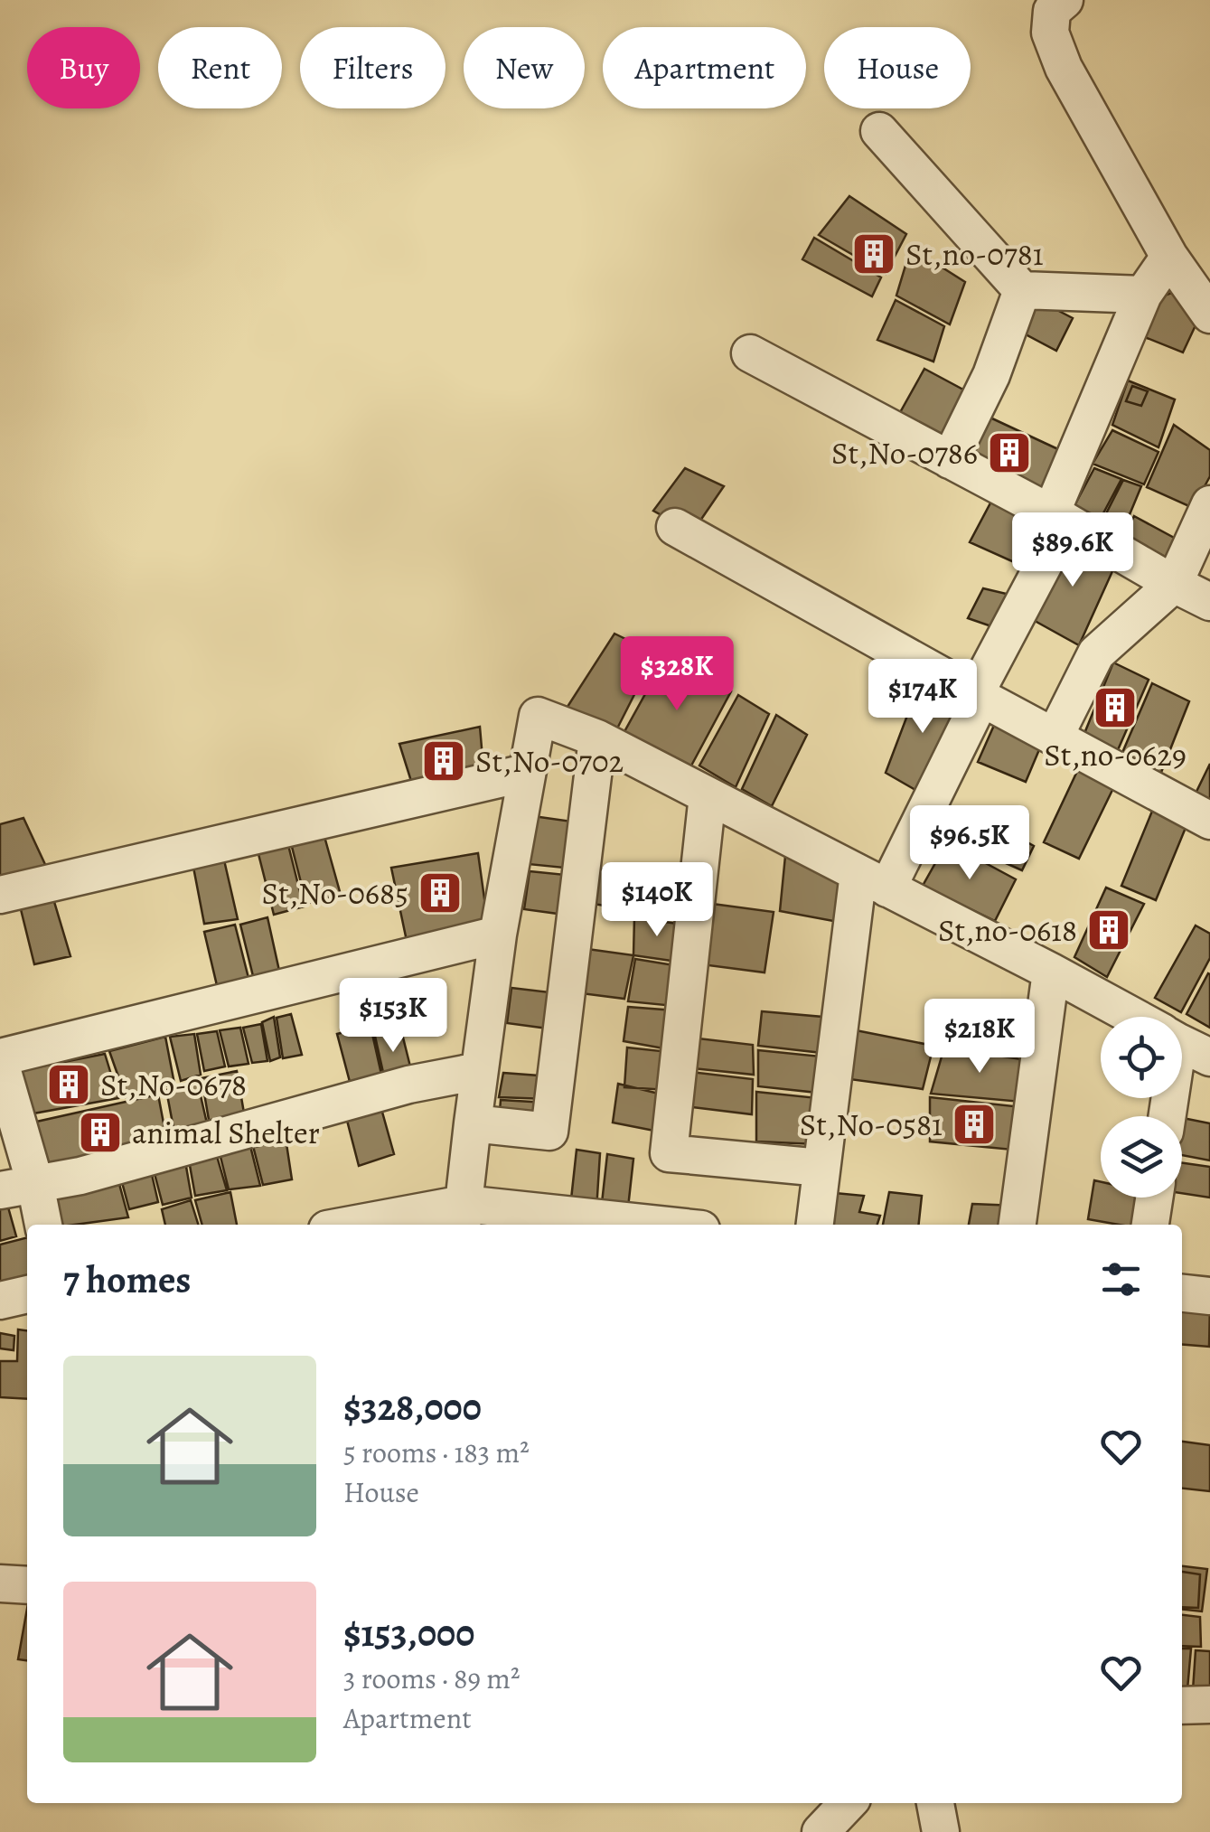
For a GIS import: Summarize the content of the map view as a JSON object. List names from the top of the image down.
{
  "places": {
    "building": [
      "St,no-0781",
      "St,No-0786",
      "St,no-0629",
      "St,No-0702",
      "St,No-0685",
      "St,no-0618",
      "St,No-0678",
      "St,No-0581",
      "animal Shelter"
    ]
  },
  "page": {
    "chip": [
      "Buy",
      "Rent",
      "Filters",
      "New",
      "Apartment",
      "House"
    ],
    "price": [
      "$89.6K",
      "$328K",
      "$174K",
      "$96.5K",
      "$140K",
      "$153K",
      "$218K"
    ],
    "heading": "7 homes",
    "list": [
      {
        "name": "$328,000",
        "note": "5 rooms · 183 m² · House"
      },
      {
        "name": "$153,000",
        "note": "3 rooms · 89 m² · Apartment"
      }
    ]
  }
}
